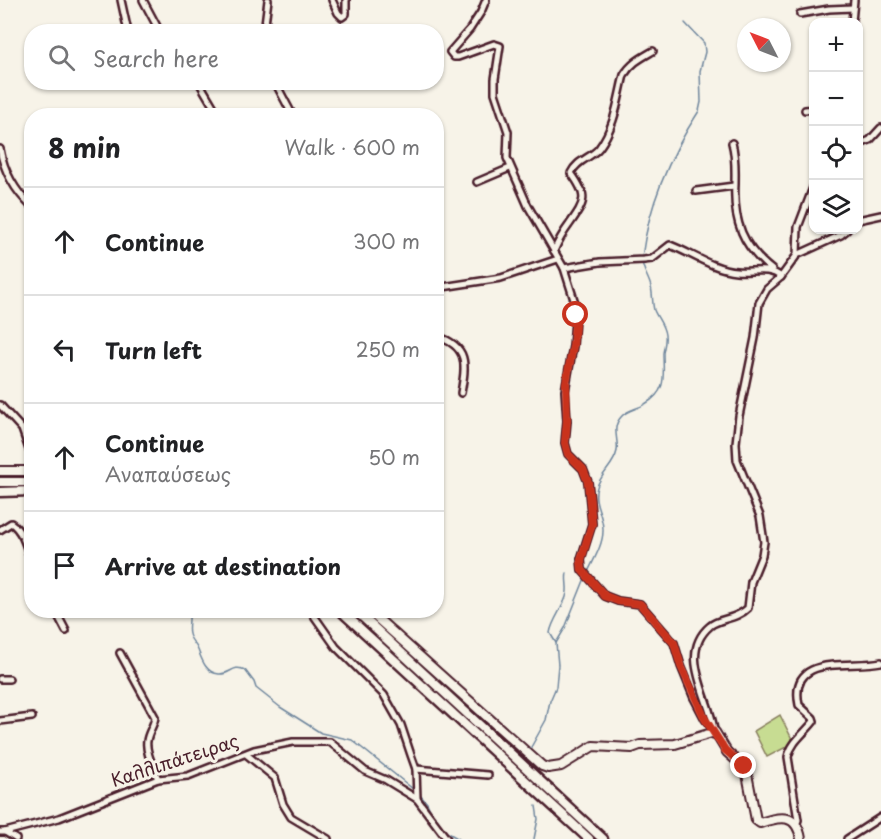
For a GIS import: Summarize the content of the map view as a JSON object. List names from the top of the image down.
{
  "streets": {
    "street": ["Καλλιπάτειρας"]
  },
  "north": "top left",
  "page": {
    "map_buttons": ["+", "−"],
    "search": "Search here",
    "heading": ["8 min", "Walk · 600 m"],
    "list": [
      ["Continue", "300 m"],
      ["Turn left", "250 m"],
      ["Continue", "Αναπαύσεως", "50 m"],
      "Arrive at destination"
    ]
  }
}
